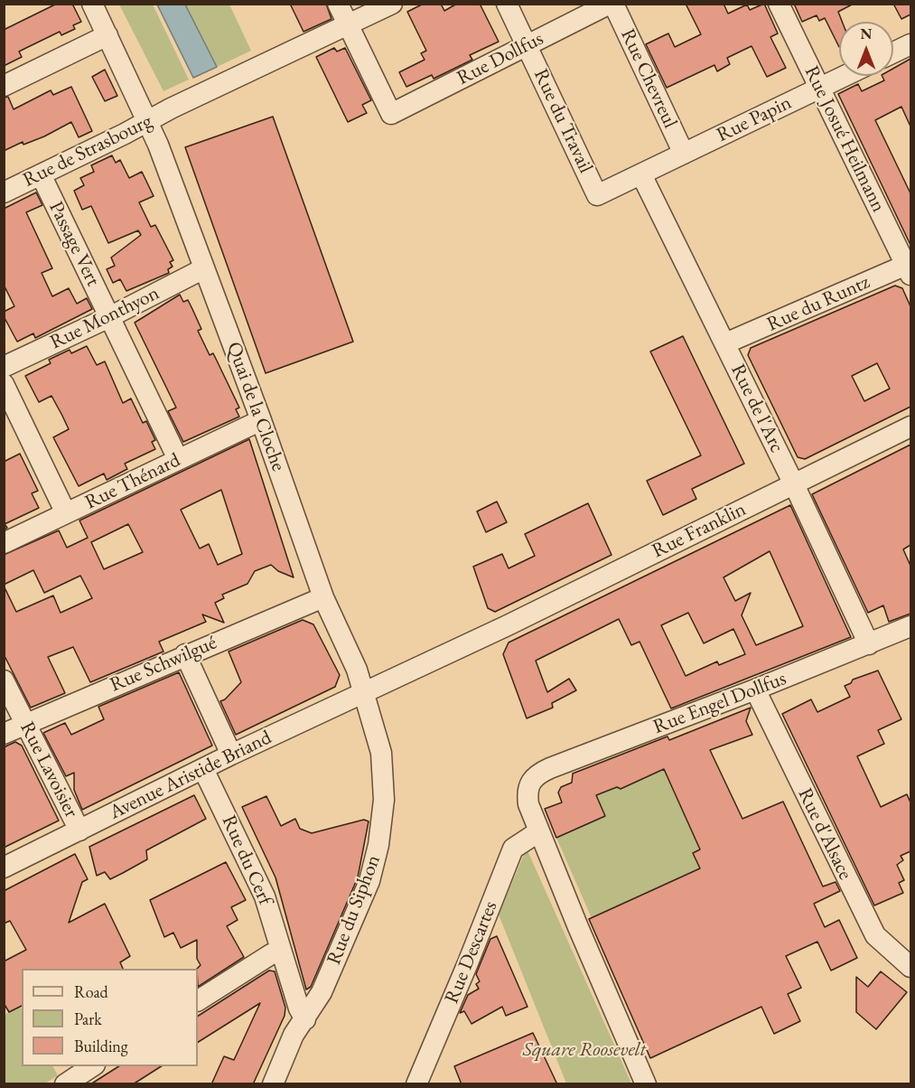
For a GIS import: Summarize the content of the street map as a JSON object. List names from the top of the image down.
{
  "streets": {
    "street": [
      "Rue Dollfus",
      "Rue Chevreul",
      "Rue Papin",
      "Rue du Travail",
      "Rue Josué Heilmann",
      "Rue de Strasbourg",
      "Passage Vert",
      "Rue du Runtz",
      "Rue Monthyon",
      "Quai de la Cloche",
      "Rue de l'Arc",
      "Rue Thénard",
      "Rue Franklin",
      "Rue Schwilgué",
      "Rue Engel Dollfus",
      "Rue Lavoisier",
      "Avenue Aristide Briand",
      "Rue d'Alsace",
      "Rue du Cerf",
      "Rue du Siphon",
      "Rue Descartes"
    ]
  },
  "crossings": [
    ["Rue Dollfus", "Rue Chevreul"],
    ["Rue Dollfus", "Rue du Travail"],
    ["Rue Dollfus", "Rue de Strasbourg"],
    ["Rue Chevreul", "Rue Papin"],
    ["Rue Papin", "Rue du Travail"],
    ["Rue Papin", "Rue Josué Heilmann"],
    ["Rue Papin", "Rue de l'Arc"],
    ["Rue du Travail", "Rue de l'Arc"],
    ["Rue Josué Heilmann", "Rue du Runtz"],
    ["Rue de Strasbourg", "Passage Vert"],
    ["Rue de Strasbourg", "Quai de la Cloche"],
    ["Passage Vert", "Rue Monthyon"],
    ["Passage Vert", "Rue Thénard"],
    ["Rue du Runtz", "Rue de l'Arc"],
    ["Rue Monthyon", "Quai de la Cloche"],
    ["Quai de la Cloche", "Rue Thénard"],
    ["Quai de la Cloche", "Rue Schwilgué"],
    ["Quai de la Cloche", "Avenue Aristide Briand"],
    ["Quai de la Cloche", "Rue du Siphon"],
    ["Rue de l'Arc", "Rue Franklin"],
    ["Rue de l'Arc", "Rue Engel Dollfus"],
    ["Rue Franklin", "Avenue Aristide Briand"],
    ["Rue Schwilgué", "Rue Lavoisier"],
    ["Rue Engel Dollfus", "Rue d'Alsace"],
    ["Rue Engel Dollfus", "Rue Descartes"],
    ["Rue Lavoisier", "Avenue Aristide Briand"],
    ["Avenue Aristide Briand", "Rue du Cerf"],
    ["Avenue Aristide Briand", "Rue du Siphon"],
    ["Rue du Cerf", "Rue du Siphon"]
  ],
  "parks": ["Square Roosevelt"],
  "legend": ["Road", "Park", "Building"],
  "north": "top"
}
